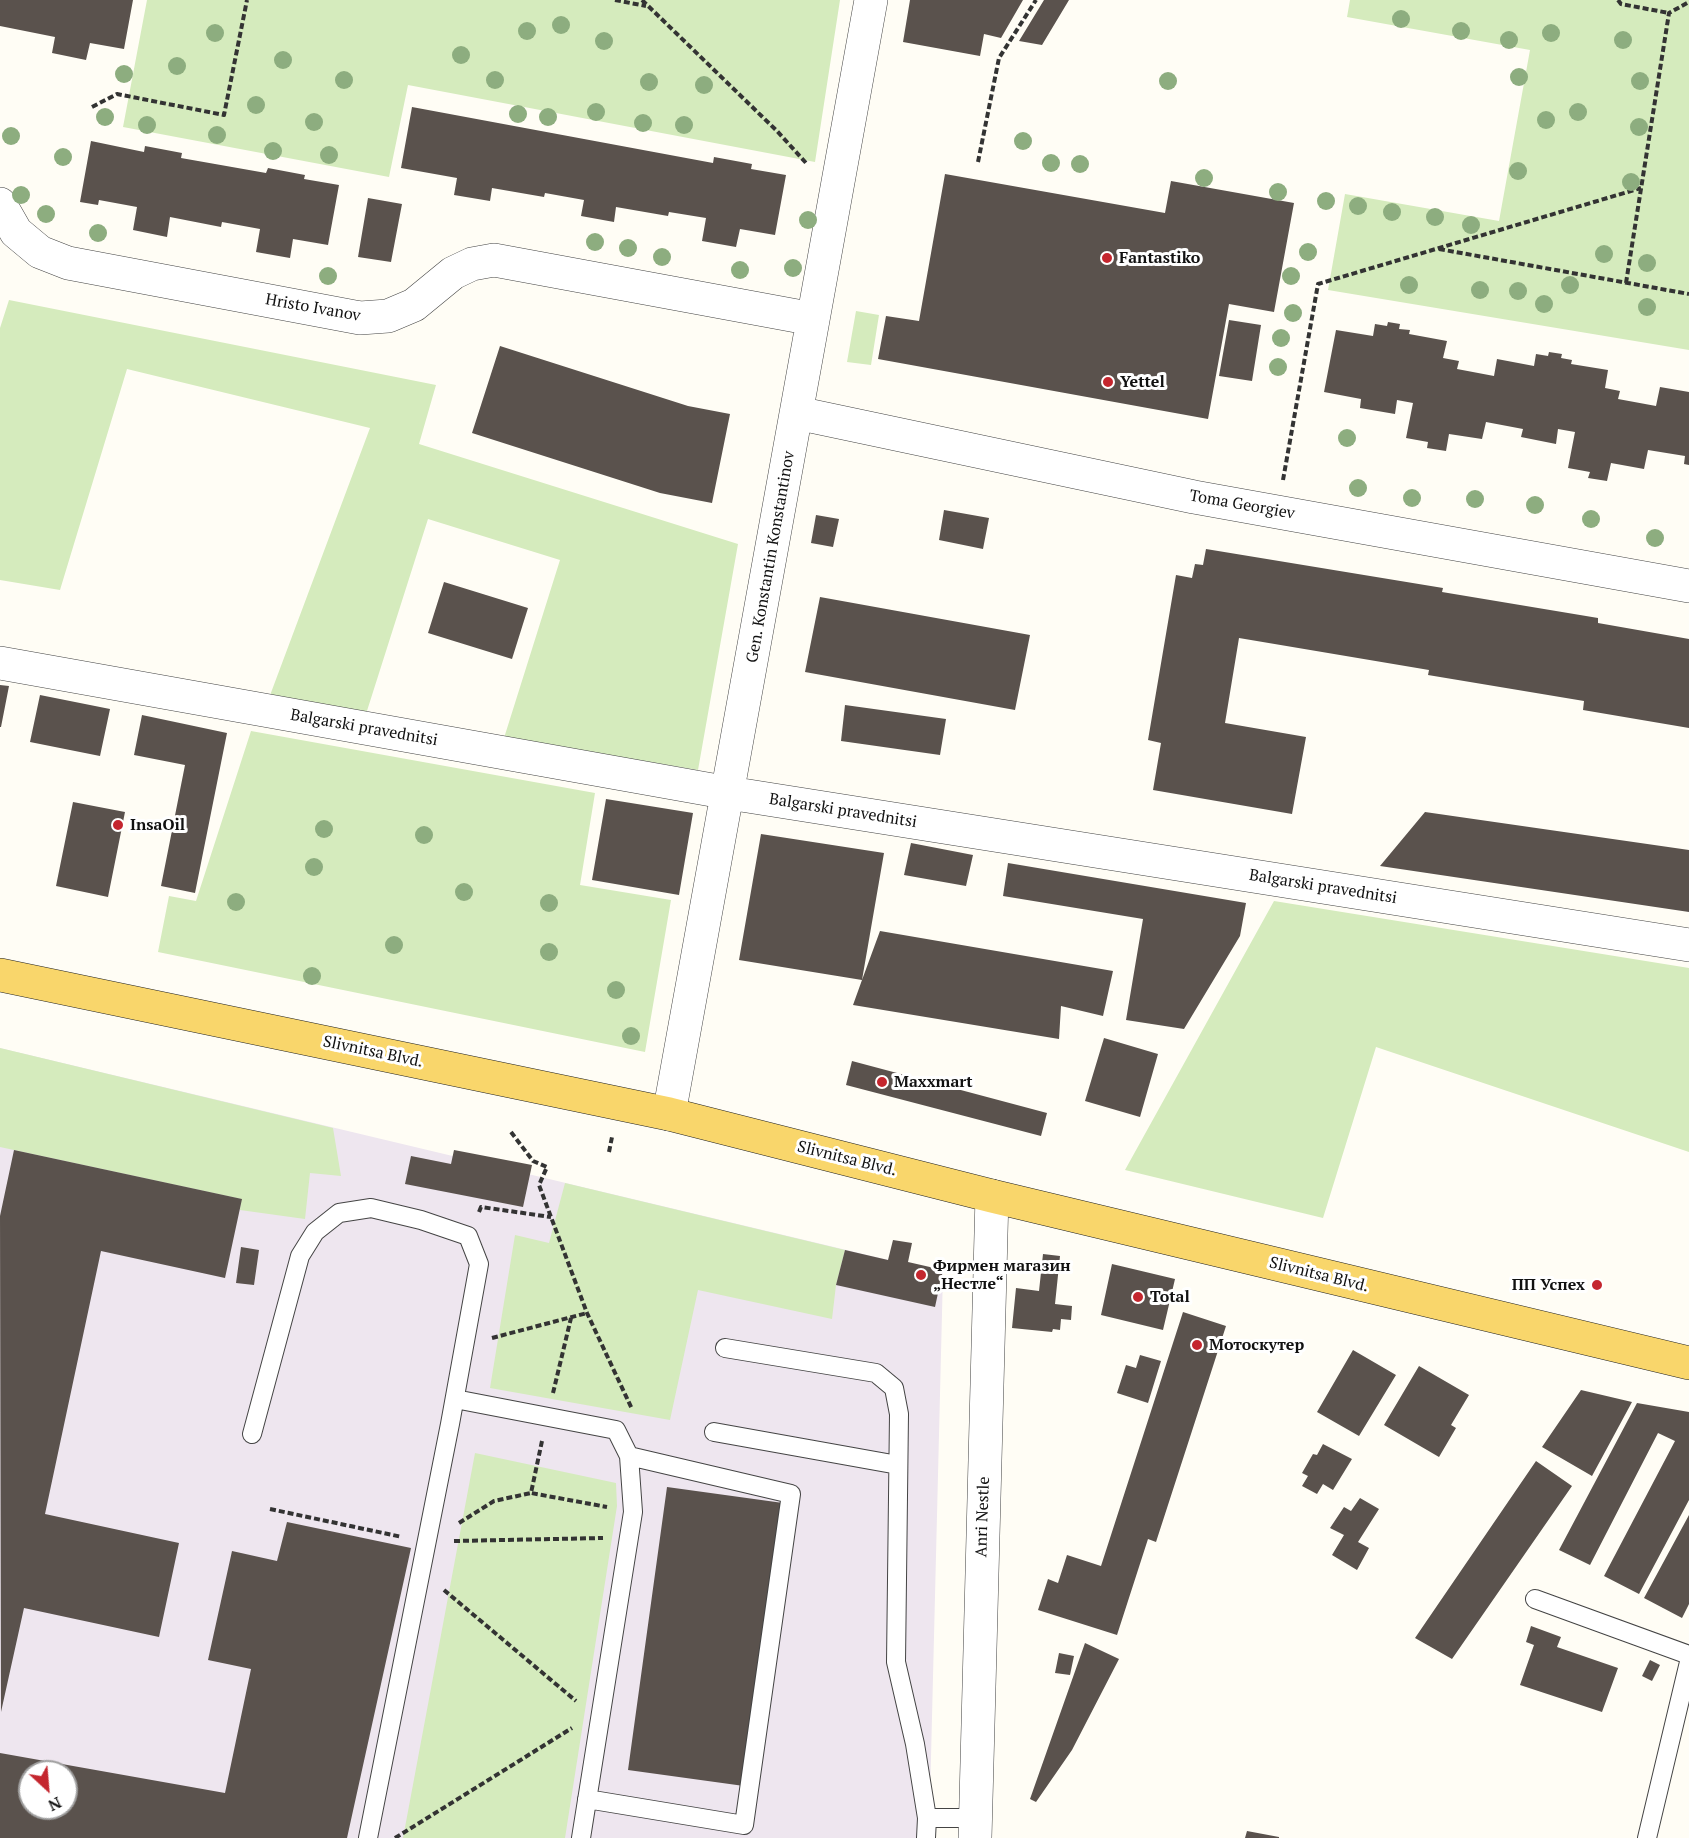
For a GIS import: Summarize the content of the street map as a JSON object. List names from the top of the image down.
{
  "streets": {
    "main road": ["Slivnitsa Blvd."],
    "street": [
      "Hristo Ivanov",
      "Toma Georgiev",
      "Gen. Konstantin Konstantinov",
      "Balgarski pravednitsi",
      "Anri Nestle"
    ]
  },
  "crossings": [
    ["Hristo Ivanov", "Gen. Konstantin Konstantinov"],
    ["Toma Georgiev", "Gen. Konstantin Konstantinov"],
    ["Gen. Konstantin Konstantinov", "Balgarski pravednitsi"],
    ["Gen. Konstantin Konstantinov", "Slivnitsa Blvd."],
    ["Slivnitsa Blvd.", "Anri Nestle"]
  ],
  "places": [
    "Fantastiko",
    "Yettel",
    "InsaOil",
    "Maxxmart",
    "Фирмен магазин „Нестле“",
    "ПП Успех",
    "Total",
    "Мотоскутер"
  ],
  "north": "bottom right"
}
